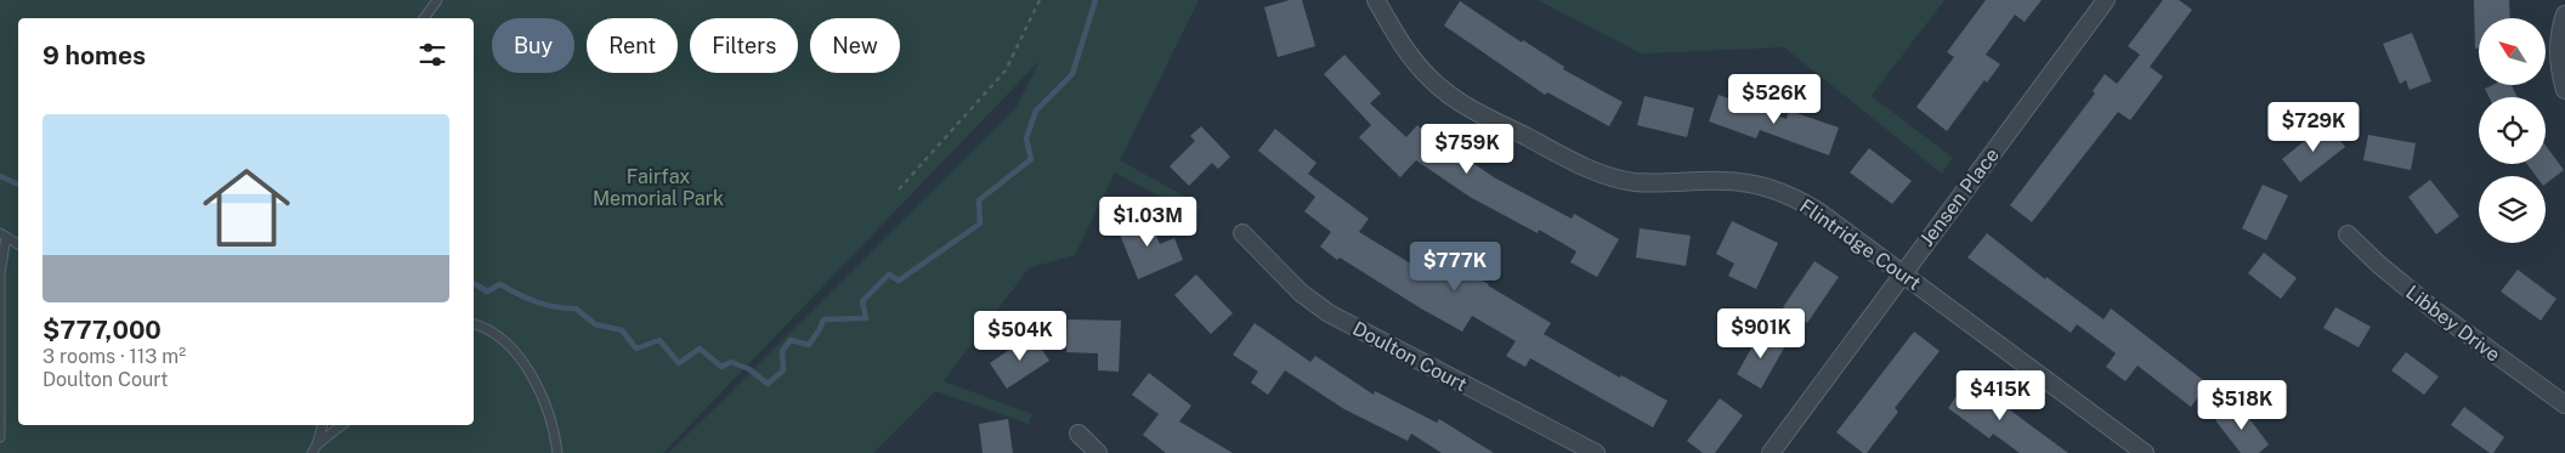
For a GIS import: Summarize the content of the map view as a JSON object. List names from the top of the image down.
{
  "streets": {
    "street": [
      "Jensen Place",
      "Flintridge Court",
      "Libbey Drive",
      "Doulton Court"
    ]
  },
  "crossings": [
    ["Jensen Place", "Flintridge Court"]
  ],
  "parks": ["Fairfax Memorial Park"],
  "north": "top left",
  "page": {
    "chip": [
      "Buy",
      "Rent",
      "Filters",
      "New"
    ],
    "heading": "9 homes",
    "price": [
      "$526K",
      "$729K",
      "$759K",
      "$1.03M",
      "$777K",
      "$901K",
      "$504K",
      "$415K",
      "$518K"
    ],
    "list": [
      {
        "name": "$777,000",
        "note": "3 rooms · 113 m² · Doulton Court"
      }
    ]
  }
}
